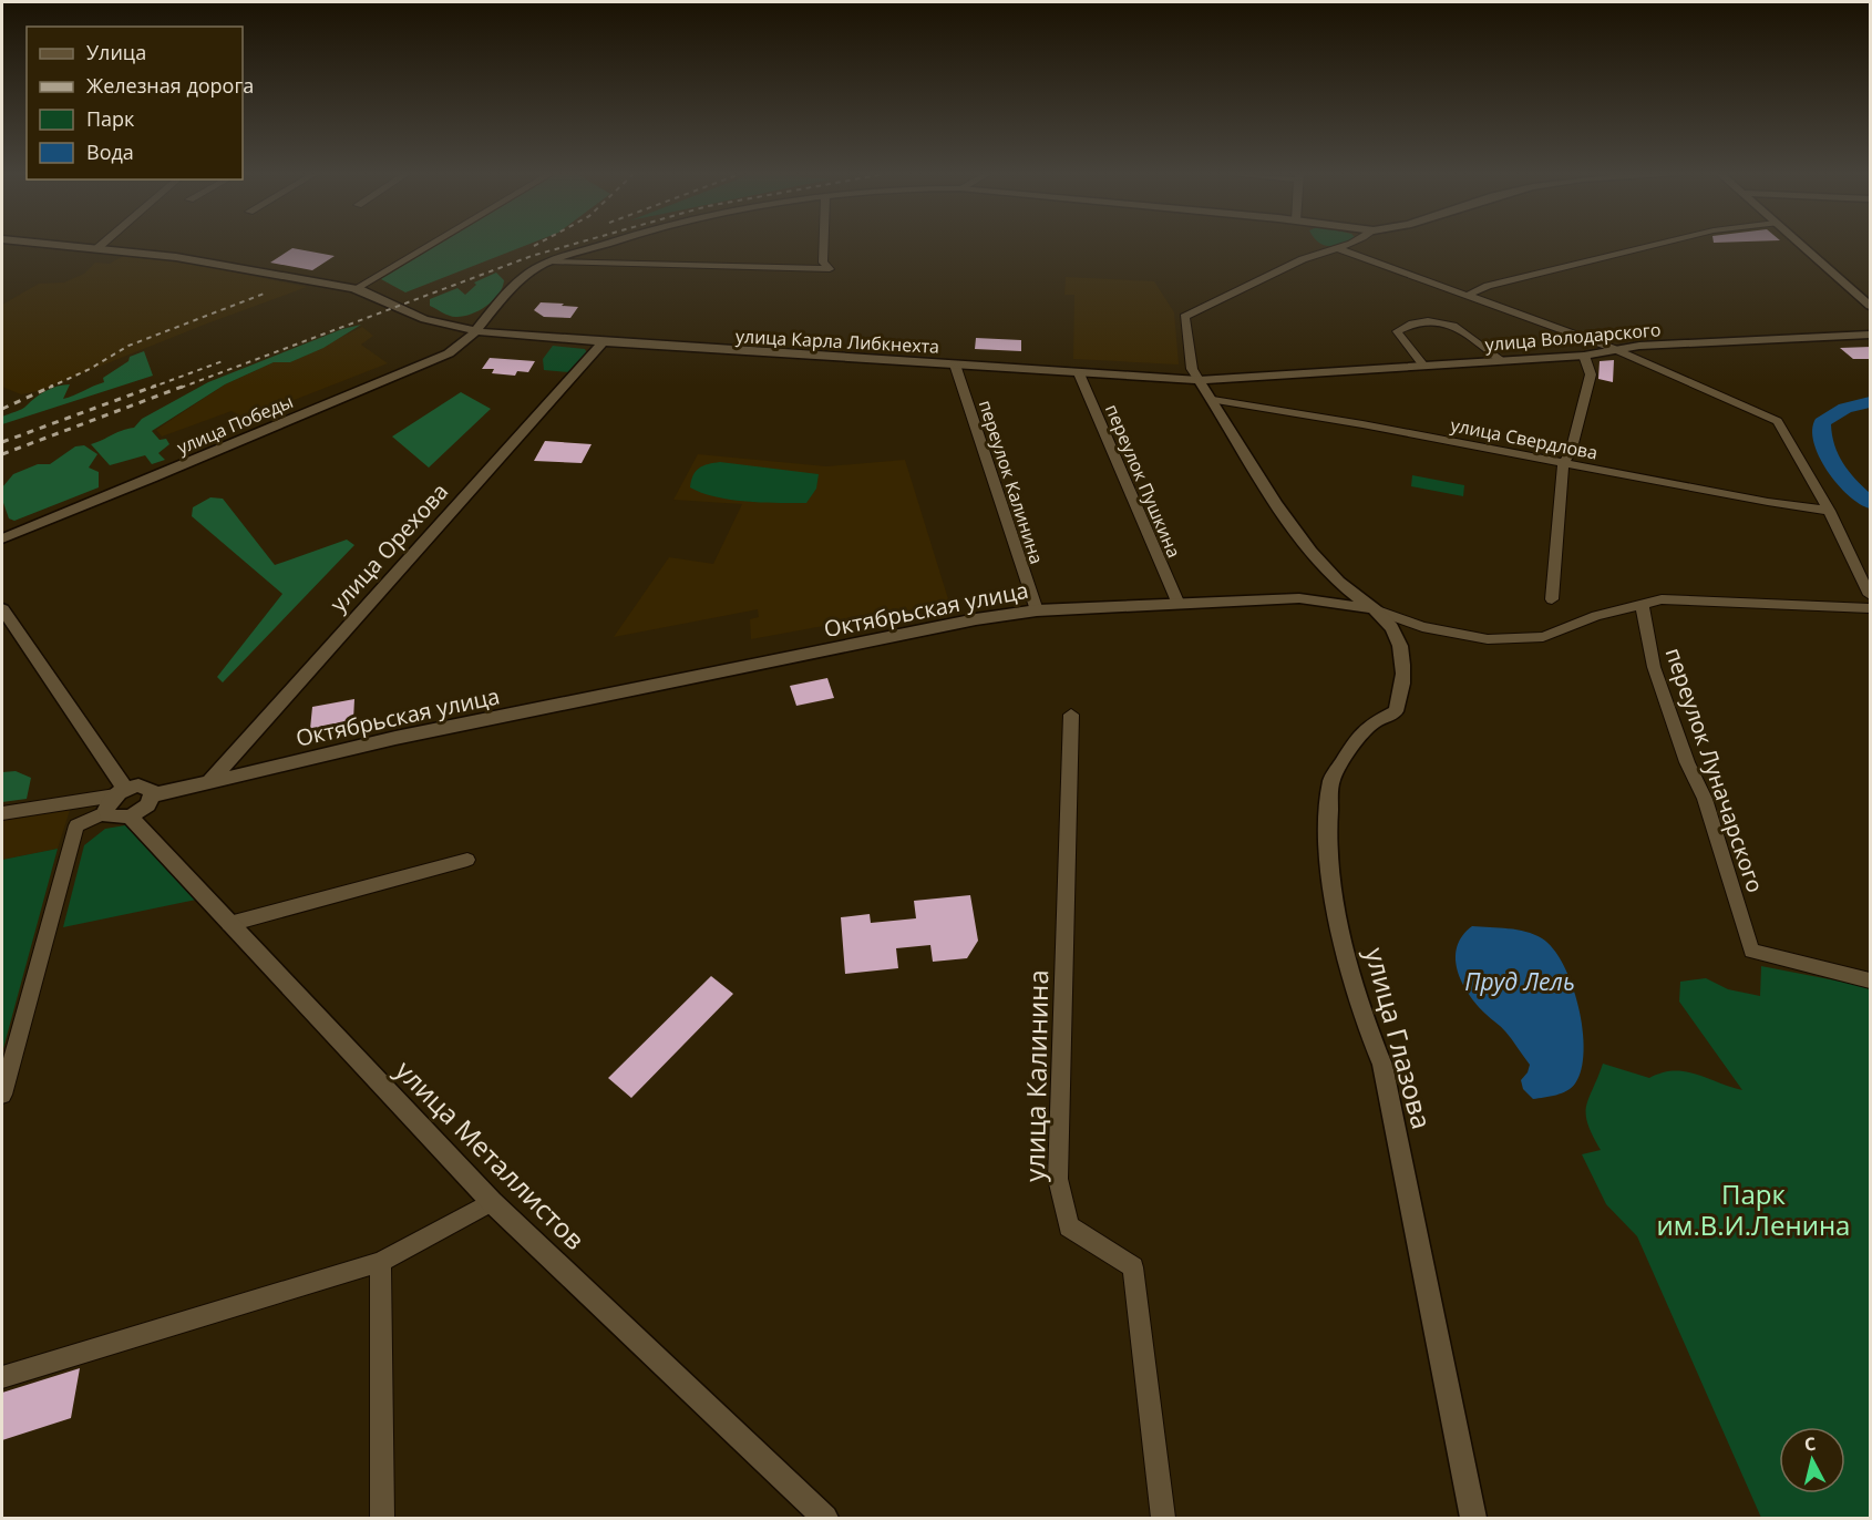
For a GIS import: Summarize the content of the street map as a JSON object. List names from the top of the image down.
{
  "streets": {
    "street": [
      "улица Володарского",
      "улица Карла Либкнехта",
      "улица Победы",
      "улица Свердлова",
      "переулок Пушкина",
      "переулок Калинина",
      "улица Орехова",
      "Октябрьская улица",
      "переулок Луначарского",
      "улица Глазова",
      "улица Калинина",
      "улица Металлистов"
    ]
  },
  "crossings": [
    ["улица Володарского", "улица Карла Либкнехта"],
    ["улица Володарского", "улица Глазова"],
    ["улица Карла Либкнехта", "улица Победы"],
    ["улица Карла Либкнехта", "переулок Пушкина"],
    ["улица Карла Либкнехта", "переулок Калинина"],
    ["улица Карла Либкнехта", "улица Орехова"],
    ["улица Карла Либкнехта", "улица Глазова"],
    ["улица Свердлова", "улица Глазова"],
    ["переулок Пушкина", "Октябрьская улица"],
    ["переулок Калинина", "Октябрьская улица"],
    ["улица Орехова", "Октябрьская улица"],
    ["Октябрьская улица", "переулок Луначарского"],
    ["Октябрьская улица", "улица Глазова"]
  ],
  "water": ["Пруд Лель"],
  "parks": ["Парк им.В.И.Ленина"],
  "legend": [
    "Улица",
    "Железная дорога",
    "Парк",
    "Вода"
  ],
  "north": "top"
}
